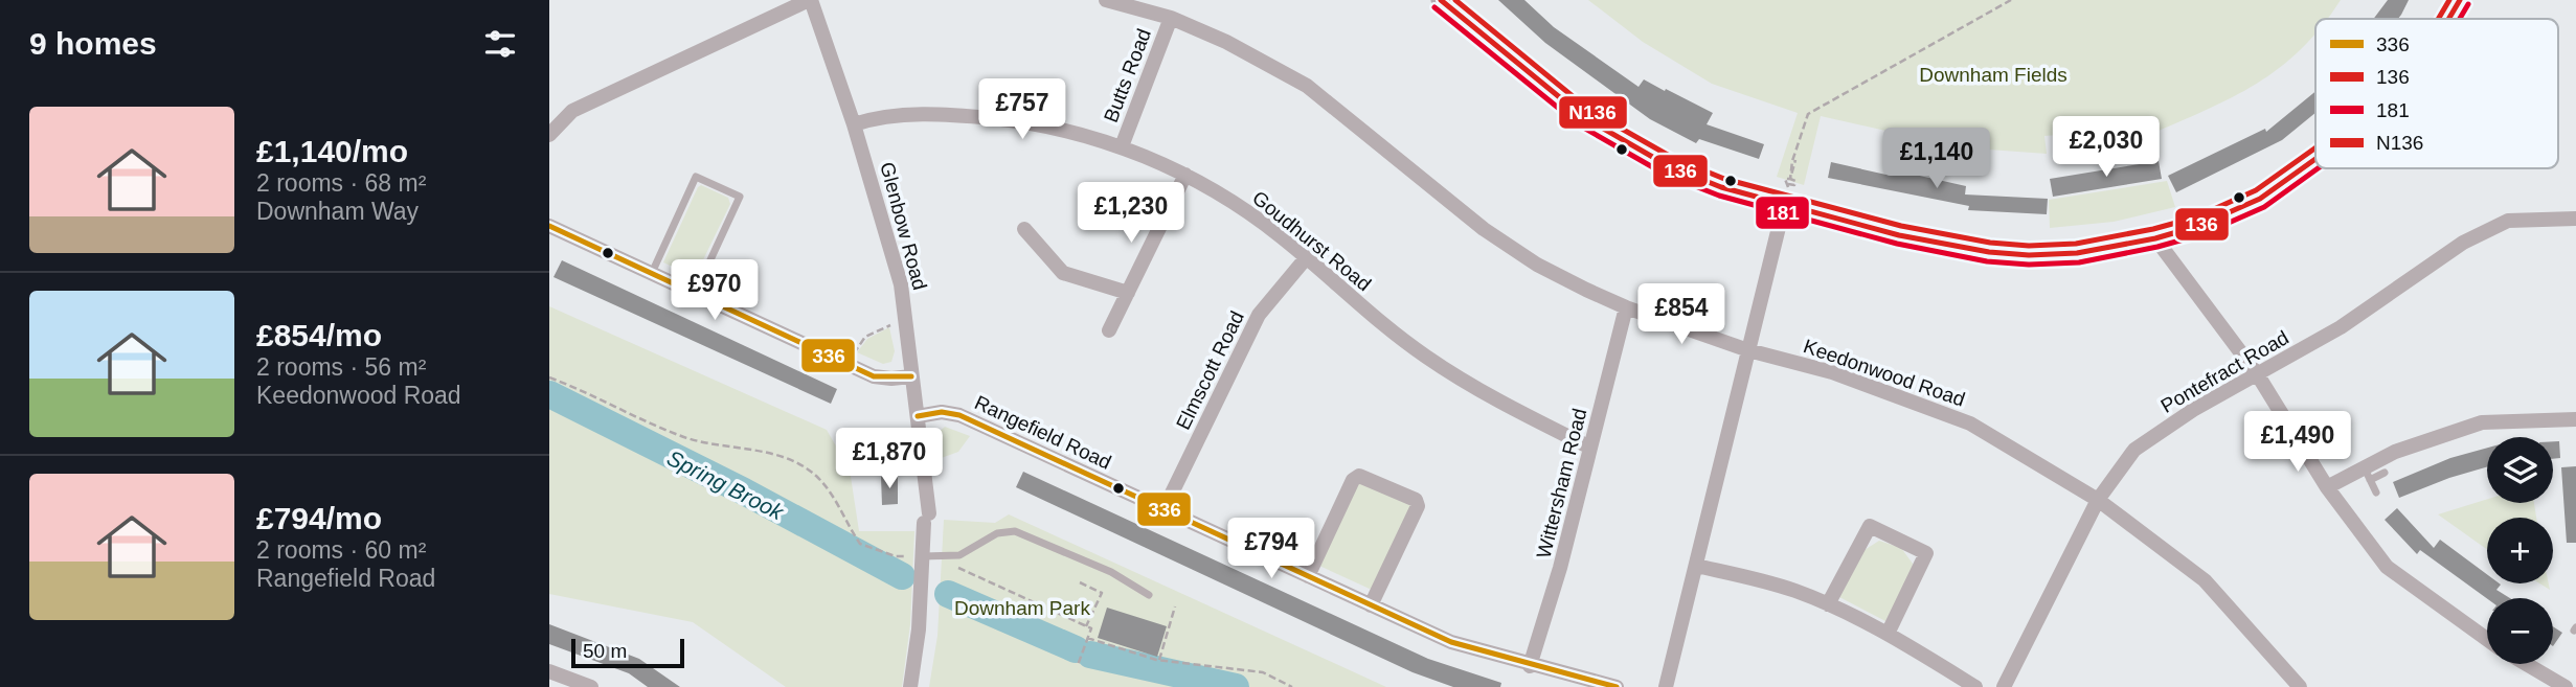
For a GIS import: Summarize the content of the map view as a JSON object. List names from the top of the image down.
{
  "streets": {
    "street": [
      "Butts Road",
      "Glenbow Road",
      "Goudhurst Road",
      "Elmscott Road",
      "Pontefract Road",
      "Keedonwood Road",
      "Rangefield Road",
      "Wittersham Road"
    ]
  },
  "crossings": [
    ["Butts Road", "Goudhurst Road"],
    ["Butts Road", "Keedonwood Road"],
    ["Glenbow Road", "Goudhurst Road"],
    ["Glenbow Road", "Rangefield Road"],
    ["Goudhurst Road", "Elmscott Road"],
    ["Goudhurst Road", "Wittersham Road"],
    ["Elmscott Road", "Rangefield Road"],
    ["Pontefract Road", "Keedonwood Road"],
    ["Keedonwood Road", "Wittersham Road"],
    ["Rangefield Road", "Wittersham Road"]
  ],
  "water": ["Spring Brook"],
  "parks": ["Downham Fields", "Downham Park"],
  "lines": [
    "transit line 136",
    "transit line N136",
    "transit line 181",
    "transit line 336"
  ],
  "legend": [
    "336",
    "136",
    "181",
    "N136"
  ],
  "scale_bar": "50 m",
  "page": {
    "heading": "9 homes",
    "price": [
      "£757",
      "£2,030",
      "£1,140",
      "£1,230",
      "£970",
      "£854",
      "£1,490",
      "£1,870",
      "£794"
    ],
    "list": [
      {
        "name": "£1,140/mo",
        "note": "2 rooms · 68 m² · Downham Way"
      },
      {
        "name": "£854/mo",
        "note": "2 rooms · 56 m² · Keedonwood Road"
      },
      {
        "name": "£794/mo",
        "note": "2 rooms · 60 m² · Rangefield Road"
      }
    ],
    "map_buttons": ["+", "−"],
    "scale": "50 m"
  }
}
